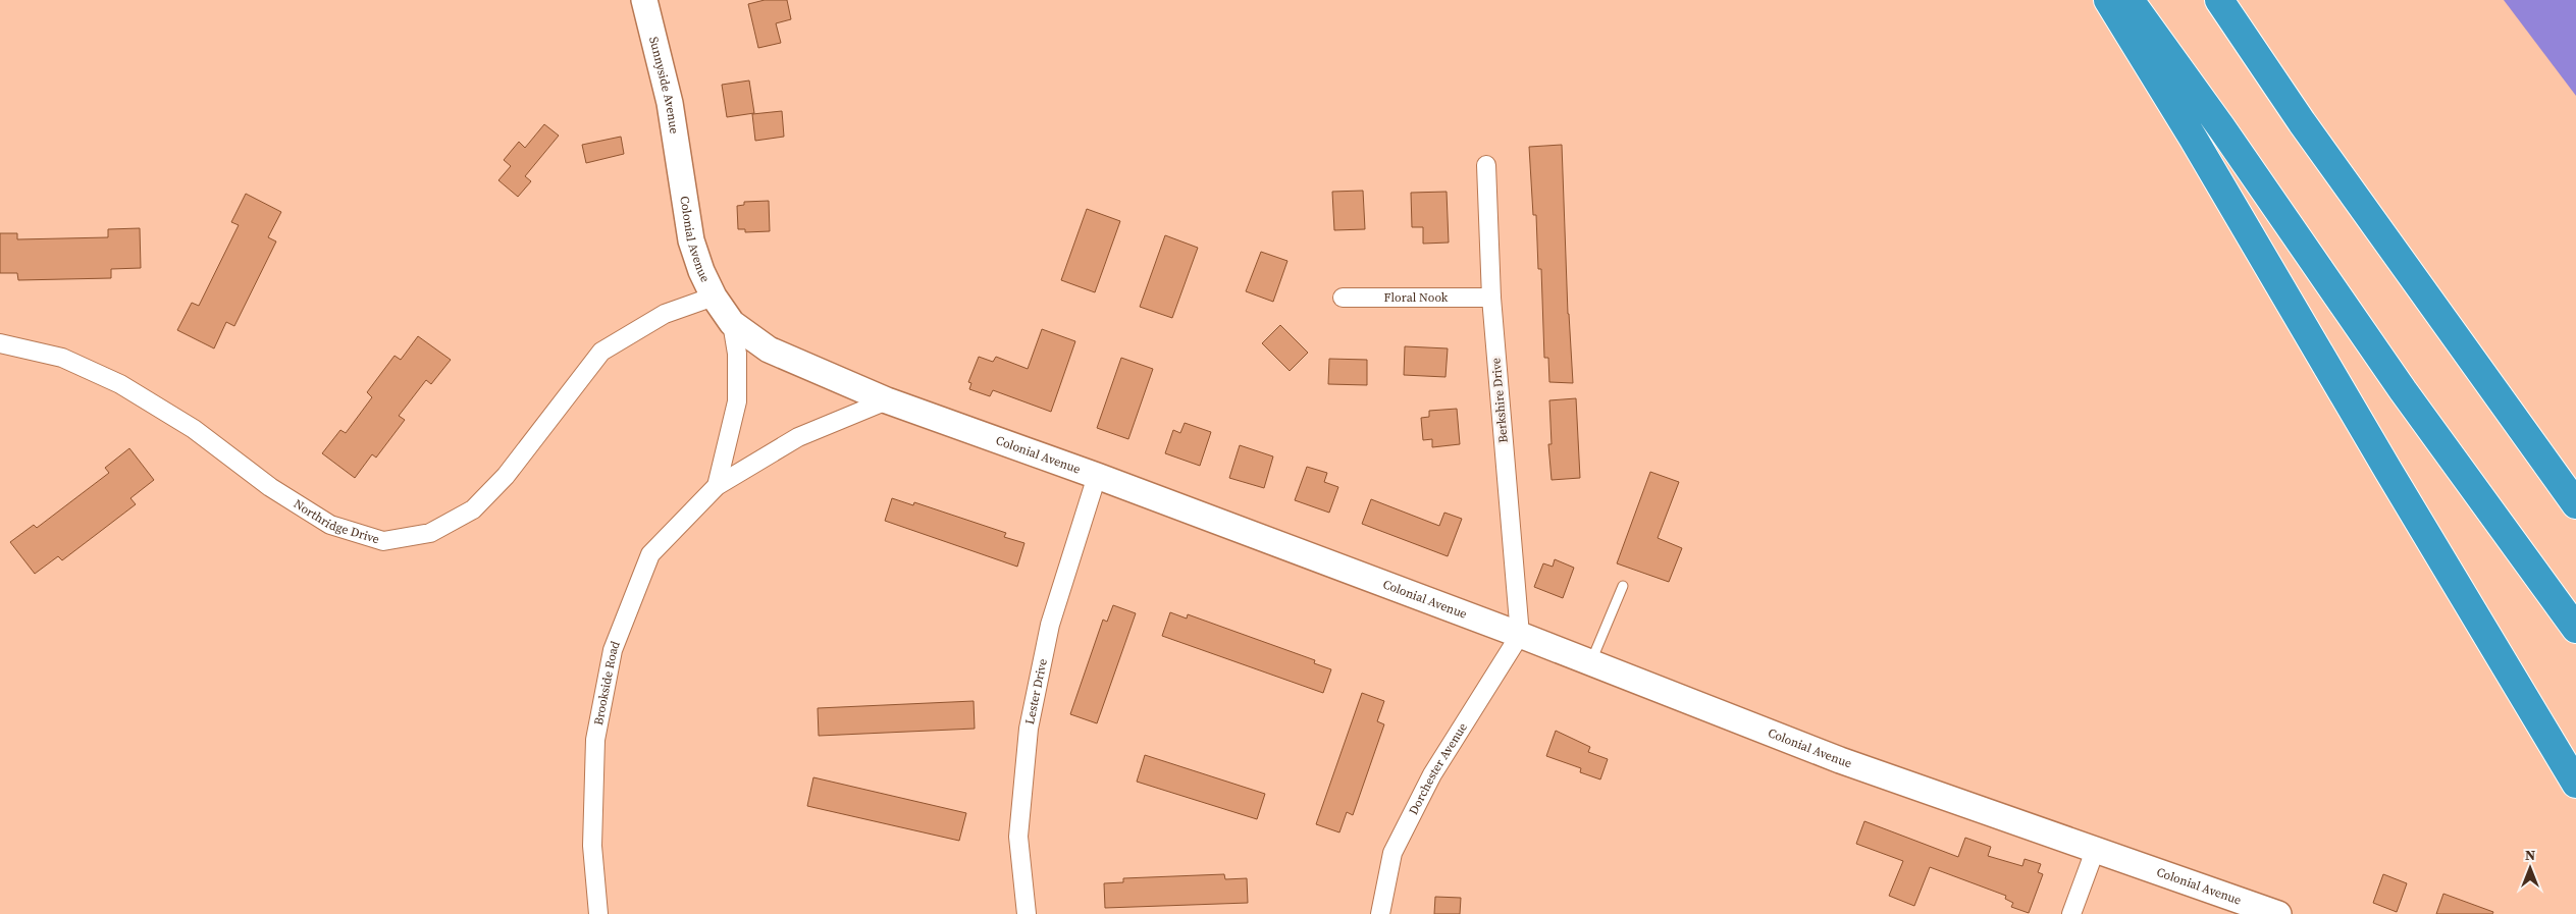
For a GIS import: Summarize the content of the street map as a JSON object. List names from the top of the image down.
{
  "streets": {
    "street": [
      "Sunnyside Avenue",
      "Colonial Avenue",
      "Floral Nook",
      "Berkshire Drive",
      "Northridge Drive",
      "Brookside Road",
      "Lester Drive",
      "Dorchester Avenue"
    ]
  },
  "crossings": [
    ["Sunnyside Avenue", "Colonial Avenue"],
    ["Colonial Avenue", "Berkshire Drive"],
    ["Colonial Avenue", "Northridge Drive"],
    ["Colonial Avenue", "Brookside Road"],
    ["Colonial Avenue", "Lester Drive"],
    ["Colonial Avenue", "Dorchester Avenue"],
    ["Floral Nook", "Berkshire Drive"],
    ["Berkshire Drive", "Dorchester Avenue"]
  ],
  "north": "top"
}
